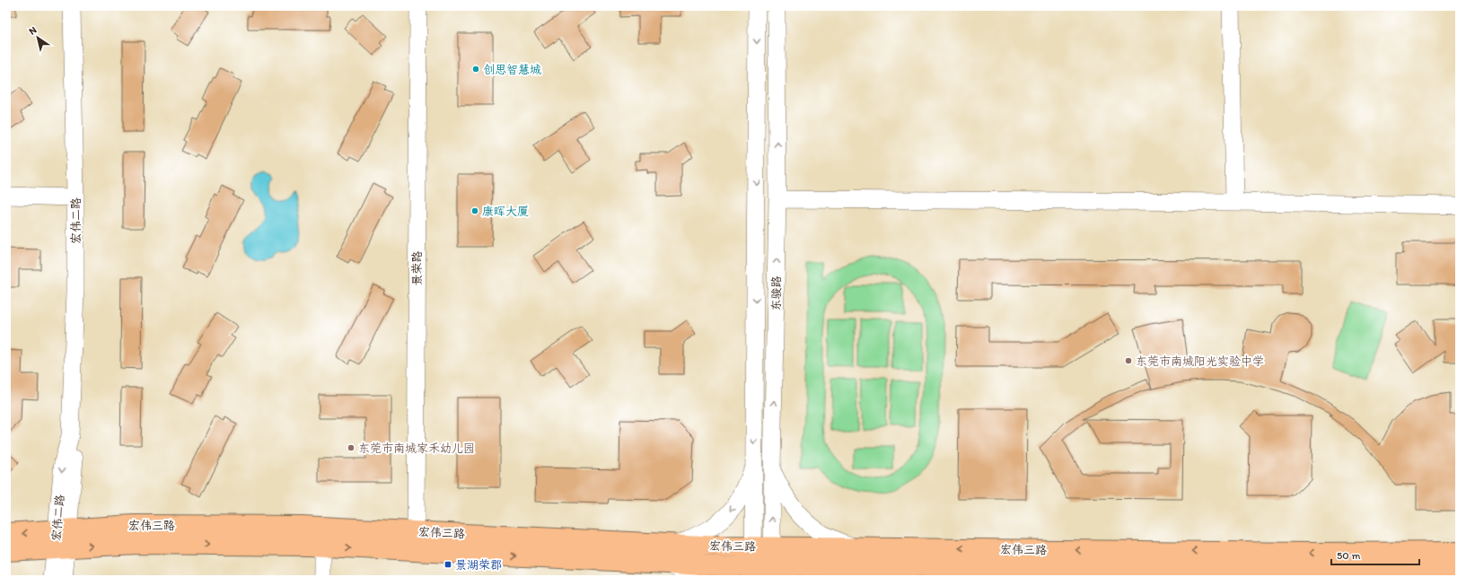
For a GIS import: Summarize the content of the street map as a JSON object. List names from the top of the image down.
{
  "streets": {
    "main road": ["宏伟三路"],
    "street": ["宏伟二路", "景荣路", "东骏路"]
  },
  "crossings": [
    ["宏伟二路", "宏伟三路"],
    ["景荣路", "宏伟三路"],
    ["东骏路", "宏伟三路"]
  ],
  "places": {
    "other": [
      "创思智慧城",
      "康晖大厦",
      "东莞市南城阳光实验中学",
      "东莞市南城家禾幼儿园"
    ],
    "transit": ["景湖荣郡"]
  },
  "scale_bar": "50 m",
  "north": "top left"
}
